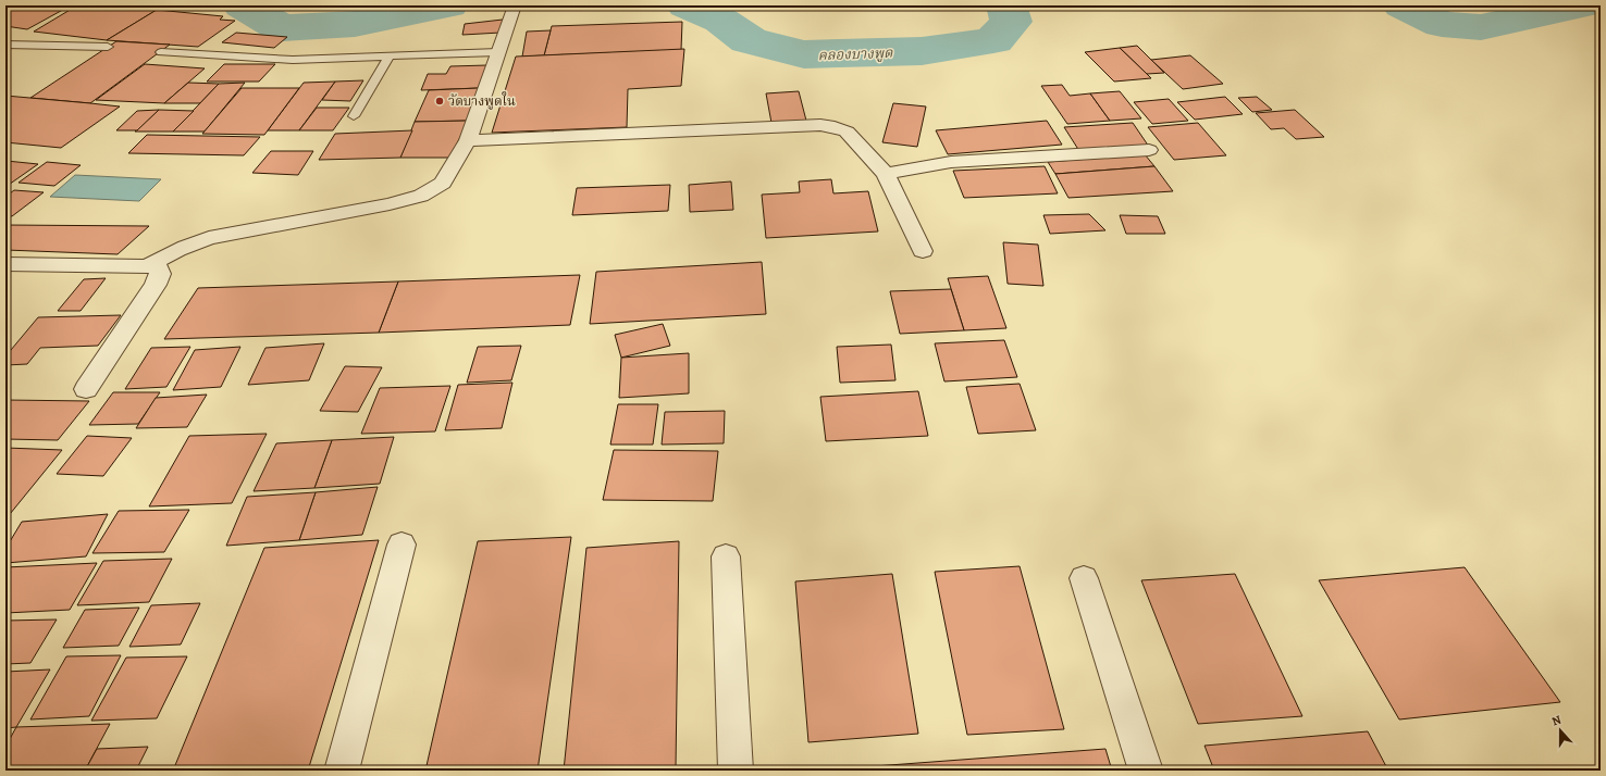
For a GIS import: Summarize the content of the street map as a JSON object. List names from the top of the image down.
{
  "water": ["คลองบางพูด"],
  "places": ["วัดบางพูดใน"],
  "north": "top"
}
